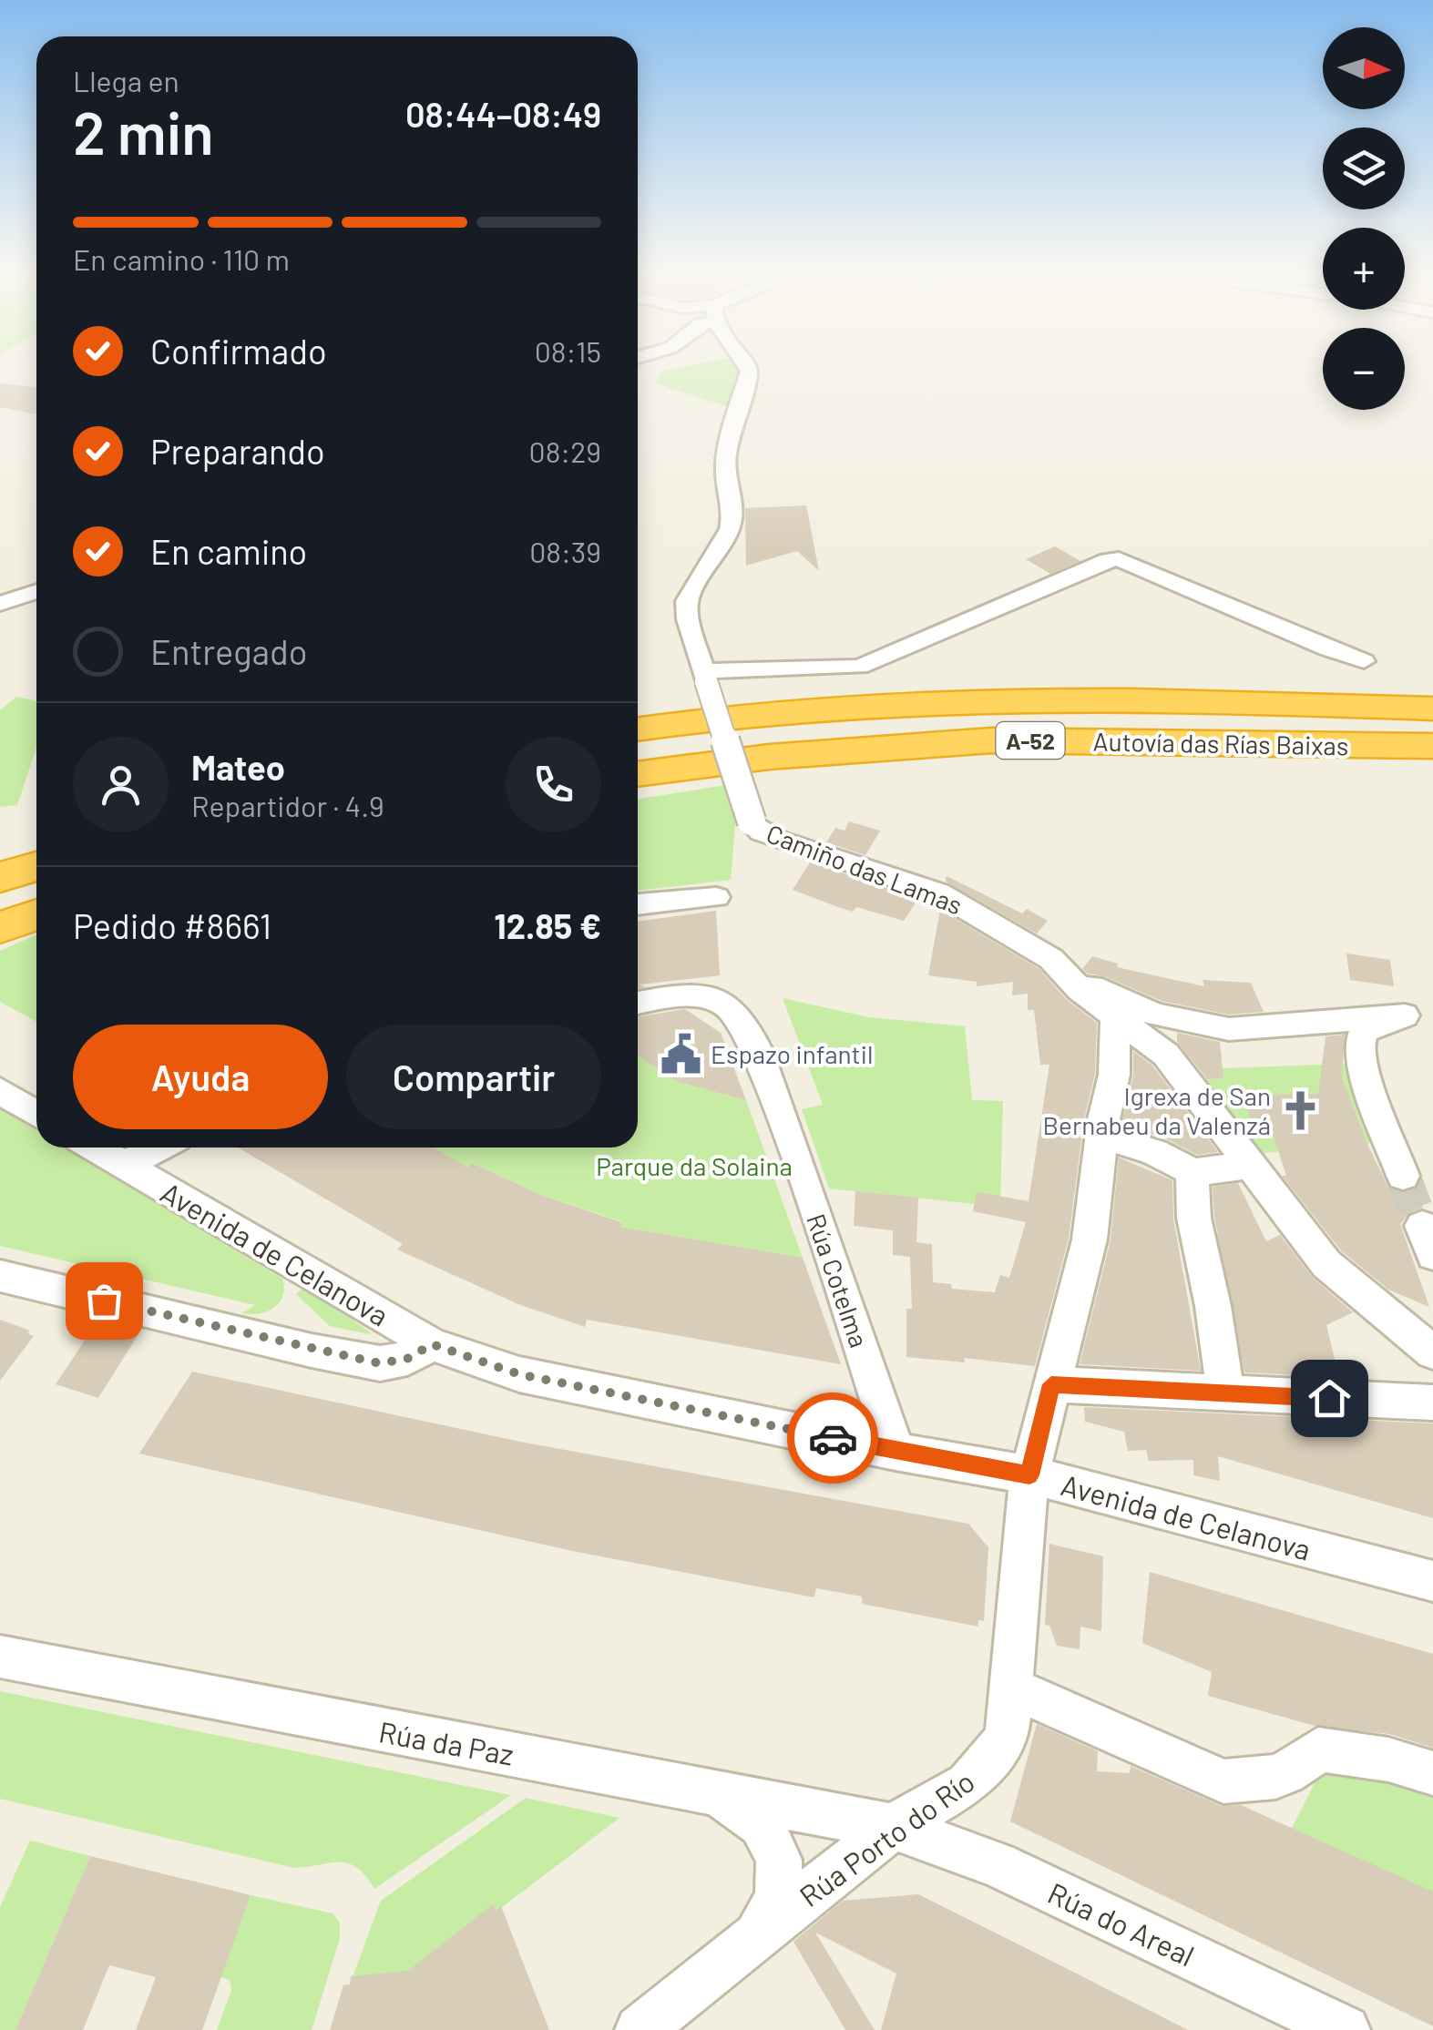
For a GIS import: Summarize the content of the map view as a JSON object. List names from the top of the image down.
{
  "streets": {
    "highway": ["A-52", "Autovía das Rías Baixas"],
    "street": [
      "Camiño das Lamas",
      "Avenida de Celanova",
      "Rúa Cotelma",
      "Rúa da Paz",
      "Rúa Porto do Río",
      "Rúa do Areal"
    ]
  },
  "crossings": [
    ["Avenida de Celanova", "Rúa Cotelma"],
    ["Avenida de Celanova", "Rúa Porto do Río"],
    ["Rúa da Paz", "Rúa Porto do Río"],
    ["Rúa da Paz", "Rúa do Areal"],
    ["Rúa Porto do Río", "Rúa do Areal"]
  ],
  "parks": ["Parque da Solaina"],
  "places": {
    "public building": ["Espazo infantil"],
    "church": ["Igrexa de San Bernabeu da Valenzá"]
  },
  "north": "right",
  "page": {
    "map_buttons": ["+", "−"],
    "heading": ["2 min", "Llega en", "08:44–08:49"],
    "panel": [
      "Mateo",
      "Repartidor · 4.9",
      "Pedido #8661",
      "12.85 €"
    ],
    "bar": "En camino · 110 m",
    "list": [
      ["Confirmado", "08:15"],
      ["Preparando", "08:29"],
      ["En camino", "08:39"],
      "Entregado"
    ],
    "buttons": ["Ayuda", "Compartir"]
  }
}
